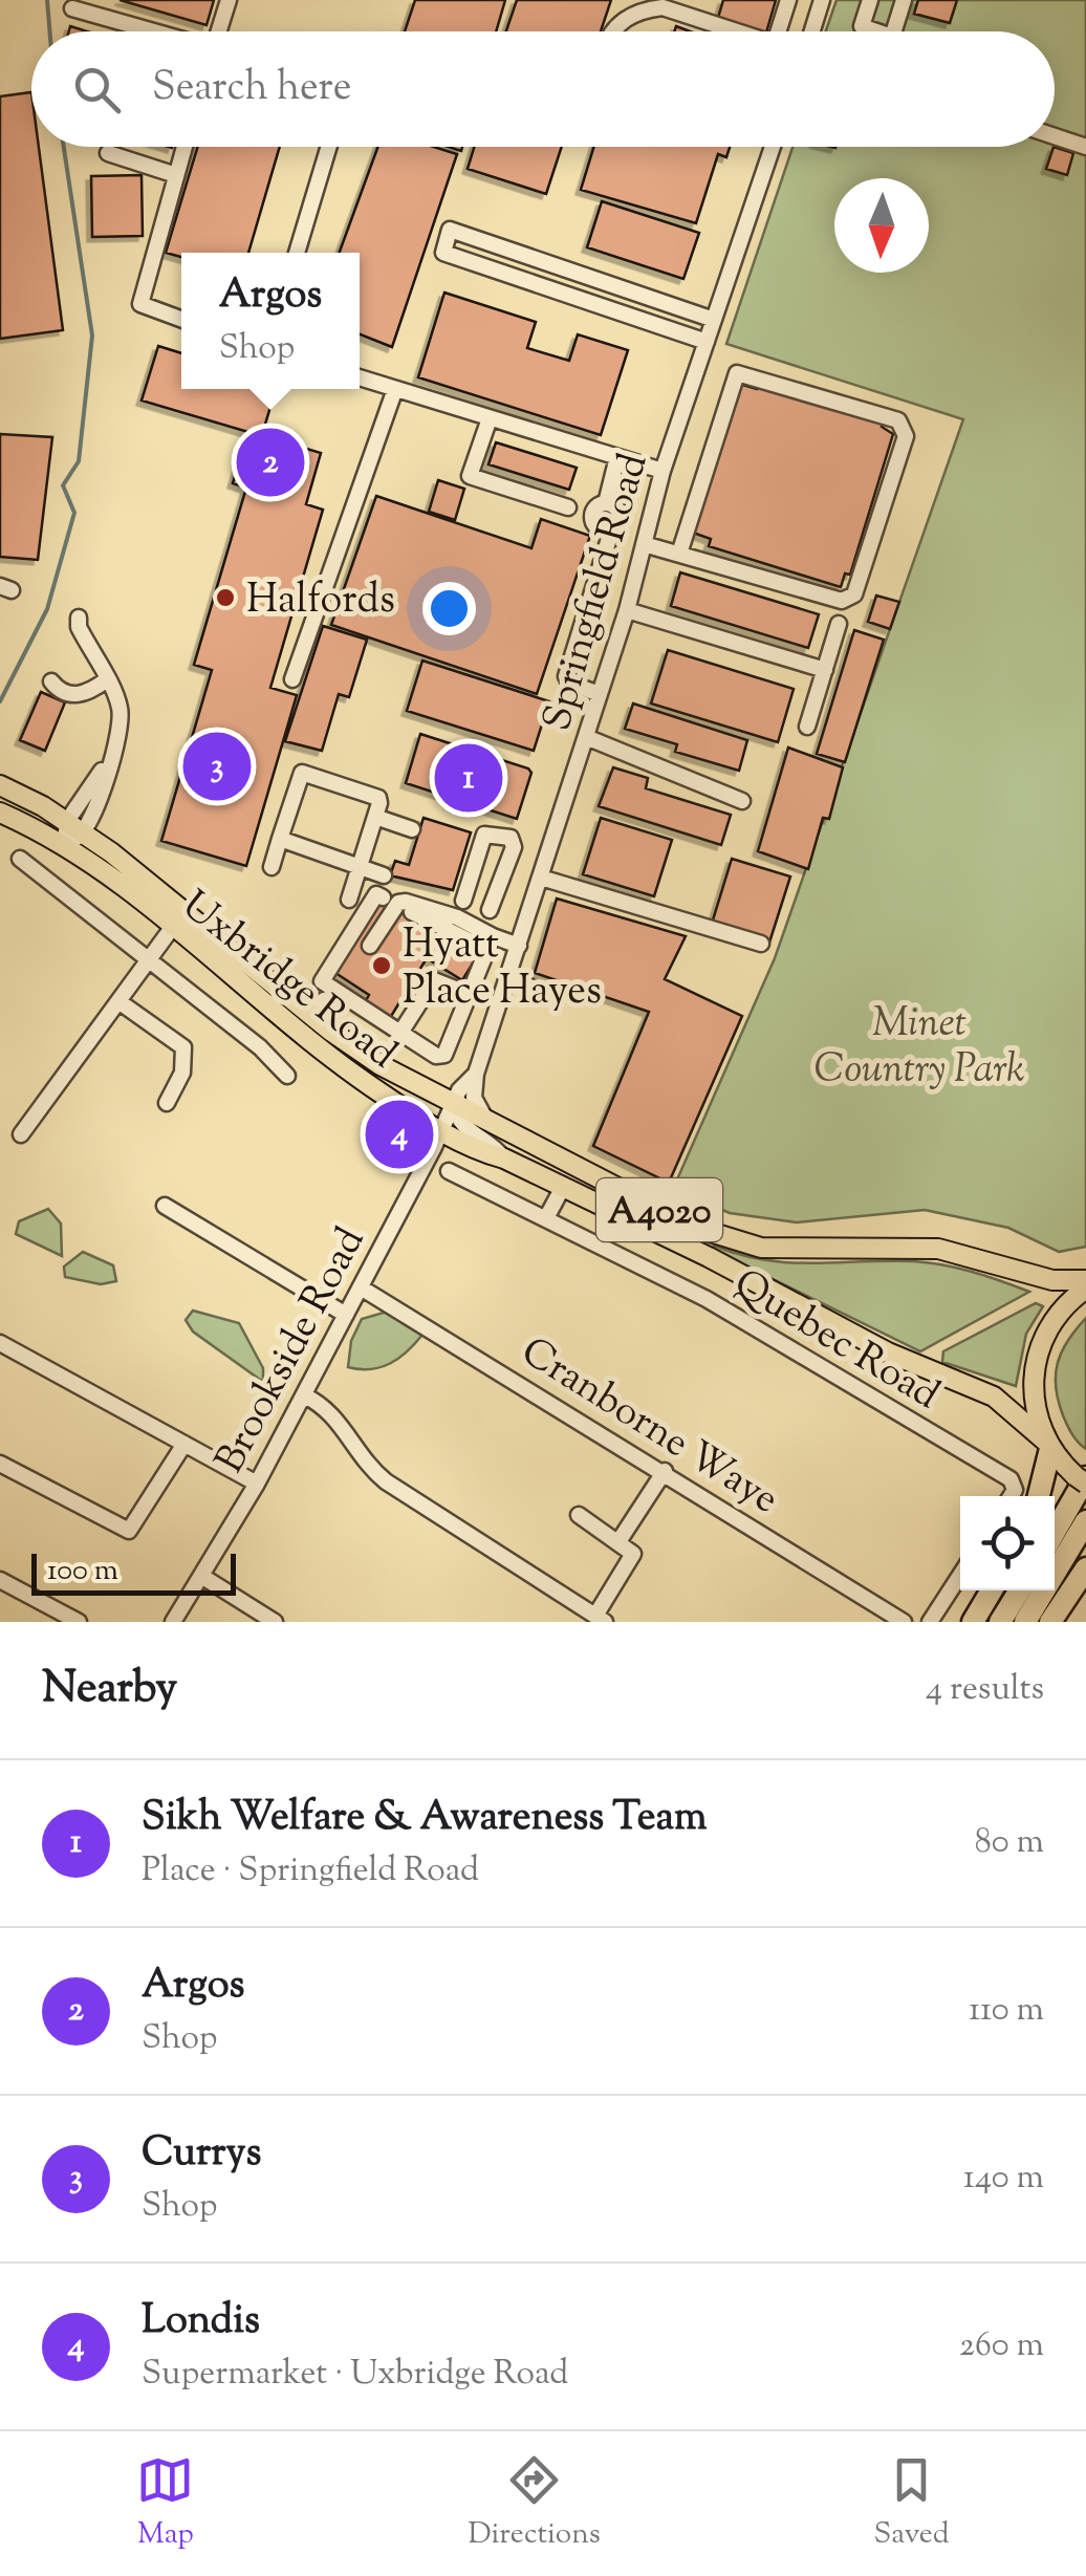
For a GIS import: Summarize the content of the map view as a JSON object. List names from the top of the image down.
{
  "streets": {
    "main road": ["Uxbridge Road", "A4020"],
    "street": [
      "Springfield Road",
      "Quebec Road",
      "Brookside Road",
      "Cranborne Waye"
    ]
  },
  "crossings": [
    ["Springfield Road", "Uxbridge Road"],
    ["Springfield Road", "Brookside Road"],
    ["Uxbridge Road", "Brookside Road"],
    ["Brookside Road", "Cranborne Waye"]
  ],
  "parks": ["Minet Country Park"],
  "places": ["Halfords", "Hyatt Place Hayes"],
  "scale_bar": "100 m",
  "north": "bottom",
  "page": {
    "search": "Search here",
    "popup": ["Argos", "Shop"],
    "pins": [
      "2",
      "3",
      "1",
      "4"
    ],
    "scale": "100 m",
    "heading": ["Nearby", "4 results"],
    "list": [
      {
        "mark": "1",
        "name": "Sikh Welfare & Awareness Team",
        "note": "Place · Springfield Road",
        "value": "80 m"
      },
      {
        "mark": "2",
        "name": "Argos",
        "note": "Shop",
        "value": "110 m"
      },
      {
        "mark": "3",
        "name": "Currys",
        "note": "Shop",
        "value": "140 m"
      },
      {
        "mark": "4",
        "name": "Londis",
        "note": "Supermarket · Uxbridge Road",
        "value": "260 m"
      }
    ],
    "nav": ["Map", "Directions", "Saved"]
  }
}
